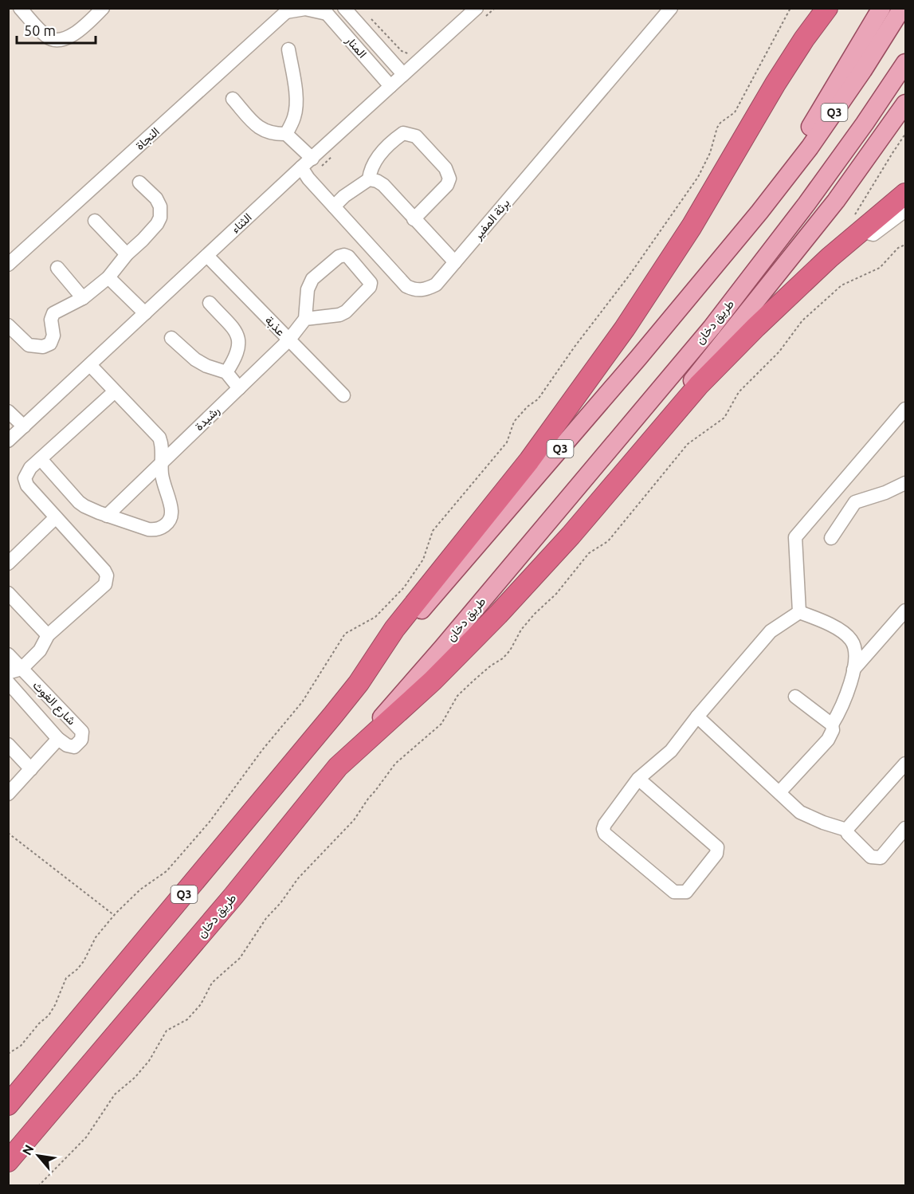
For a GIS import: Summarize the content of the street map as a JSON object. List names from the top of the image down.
{
  "streets": {
    "highway": ["Q3", "طريق دخان"],
    "street": [
      "المنار",
      "النجاة",
      "برثة المفير",
      "الثناء",
      "عذبة",
      "رشيدة",
      "شارع الغوث"
    ]
  },
  "crossings": [
    ["المنار", "النجاة"],
    ["المنار", "الثناء"],
    ["برثة المفير", "الثناء"],
    ["الثناء", "عذبة"],
    ["عذبة", "رشيدة"]
  ],
  "scale_bar": "50 m",
  "north": "top left"
}
